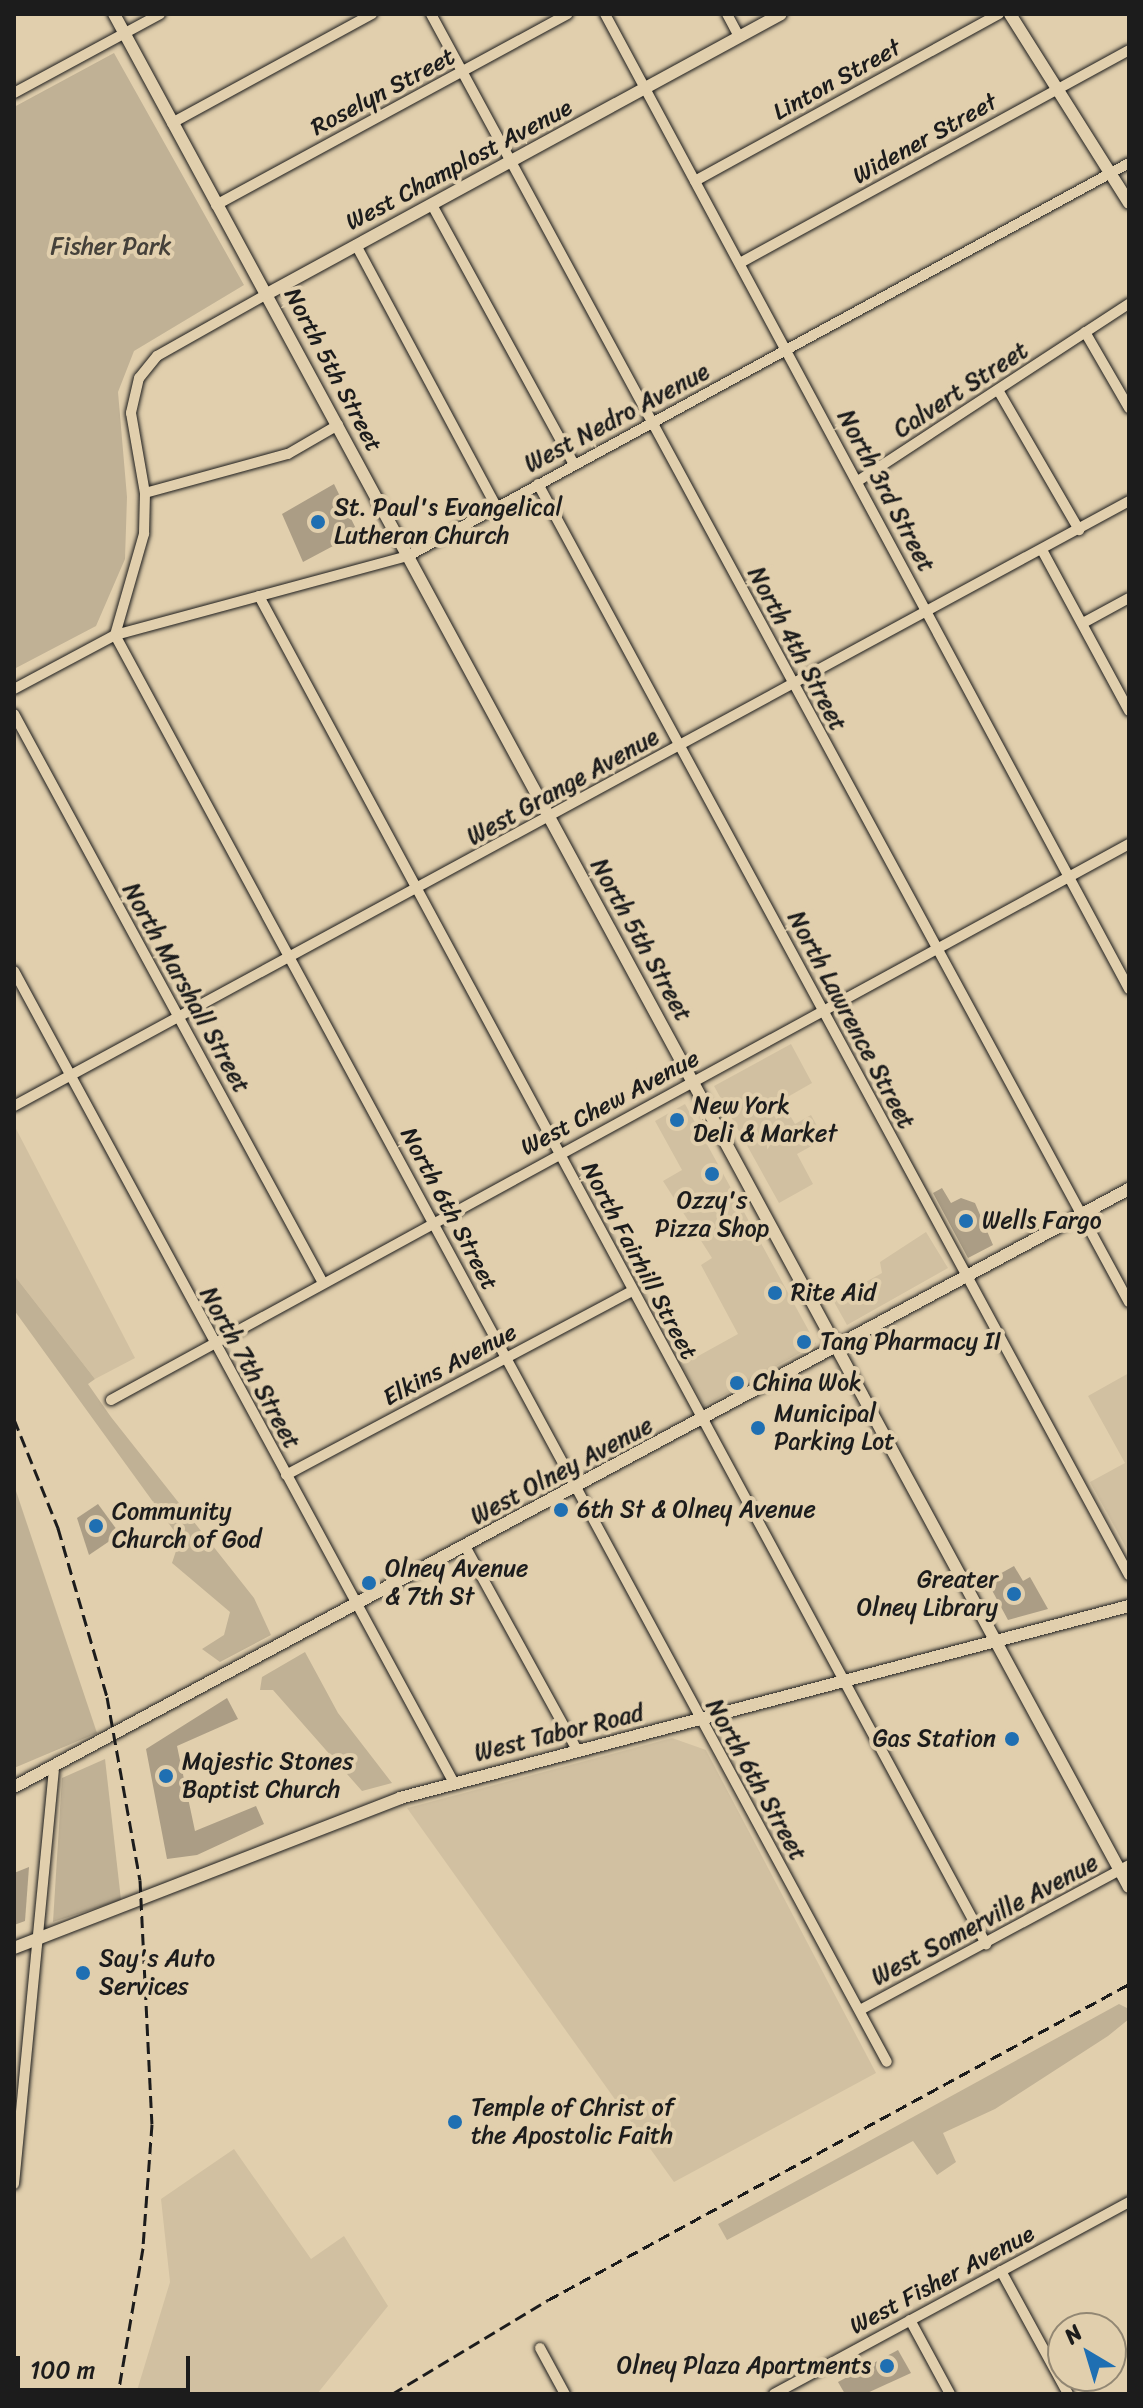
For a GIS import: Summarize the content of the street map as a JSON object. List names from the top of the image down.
{
  "streets": {
    "street": [
      "Linton Street",
      "Roselyn Street",
      "Widener Street",
      "West Champlost Avenue",
      "North 5th Street",
      "Calvert Street",
      "West Nedro Avenue",
      "North 3rd Street",
      "North 4th Street",
      "West Grange Avenue",
      "North Marshall Street",
      "North Lawrence Street",
      "West Chew Avenue",
      "North 6th Street",
      "North Fairhill Street",
      "Elkins Avenue",
      "North 7th Street",
      "West Olney Avenue",
      "West Tabor Road",
      "West Somerville Avenue",
      "West Fisher Avenue"
    ]
  },
  "crossings": [
    ["Linton Street", "North 3rd Street"],
    ["Roselyn Street", "North 5th Street"],
    ["Roselyn Street", "North 4th Street"],
    ["Widener Street", "North 3rd Street"],
    ["West Champlost Avenue", "North 5th Street"],
    ["West Champlost Avenue", "North 3rd Street"],
    ["West Champlost Avenue", "North 4th Street"],
    ["North 5th Street", "West Nedro Avenue"],
    ["North 5th Street", "West Grange Avenue"],
    ["North 5th Street", "West Chew Avenue"],
    ["North 5th Street", "West Olney Avenue"],
    ["North 5th Street", "West Tabor Road"],
    ["North 5th Street", "West Somerville Avenue"],
    ["Calvert Street", "North 3rd Street"],
    ["West Nedro Avenue", "North 3rd Street"],
    ["West Nedro Avenue", "North 4th Street"],
    ["West Nedro Avenue", "North Lawrence Street"],
    ["West Nedro Avenue", "North 6th Street"],
    ["West Nedro Avenue", "North Fairhill Street"],
    ["North 3rd Street", "West Grange Avenue"],
    ["North 3rd Street", "West Chew Avenue"],
    ["North 4th Street", "West Grange Avenue"],
    ["North 4th Street", "West Chew Avenue"],
    ["North 4th Street", "West Olney Avenue"],
    ["West Grange Avenue", "North Marshall Street"],
    ["West Grange Avenue", "North Lawrence Street"],
    ["West Grange Avenue", "North 6th Street"],
    ["West Grange Avenue", "North Fairhill Street"],
    ["West Grange Avenue", "North 7th Street"],
    ["North Marshall Street", "West Chew Avenue"],
    ["North Lawrence Street", "West Chew Avenue"],
    ["North Lawrence Street", "West Olney Avenue"],
    ["West Chew Avenue", "North 6th Street"],
    ["West Chew Avenue", "North Fairhill Street"],
    ["West Chew Avenue", "North 7th Street"],
    ["North 6th Street", "Elkins Avenue"],
    ["North 6th Street", "West Olney Avenue"],
    ["North 6th Street", "West Tabor Road"],
    ["North 6th Street", "West Somerville Avenue"],
    ["North Fairhill Street", "Elkins Avenue"],
    ["North Fairhill Street", "West Olney Avenue"],
    ["North Fairhill Street", "West Tabor Road"],
    ["North Fairhill Street", "West Somerville Avenue"],
    ["Elkins Avenue", "North 7th Street"],
    ["North 7th Street", "West Olney Avenue"],
    ["North 7th Street", "West Tabor Road"]
  ],
  "parks": ["Fisher Park"],
  "places": [
    "St. Paul's Evangelical Lutheran Church",
    "New York Deli & Market",
    "Ozzy's Pizza Shop",
    "Wells Fargo",
    "Rite Aid",
    "Tang Pharmacy II",
    "China Wok",
    "Municipal Parking Lot",
    "6th St & Olney Avenue",
    "Community Church of God",
    "Olney Avenue & 7th St",
    "Greater Olney Library",
    "Gas Station",
    "Majestic Stones Baptist Church",
    "Say's Auto Services",
    "Temple of Christ of the Apostolic Faith",
    "Olney Plaza Apartments"
  ],
  "scale_bar": "100 m",
  "north": "top left"
}
